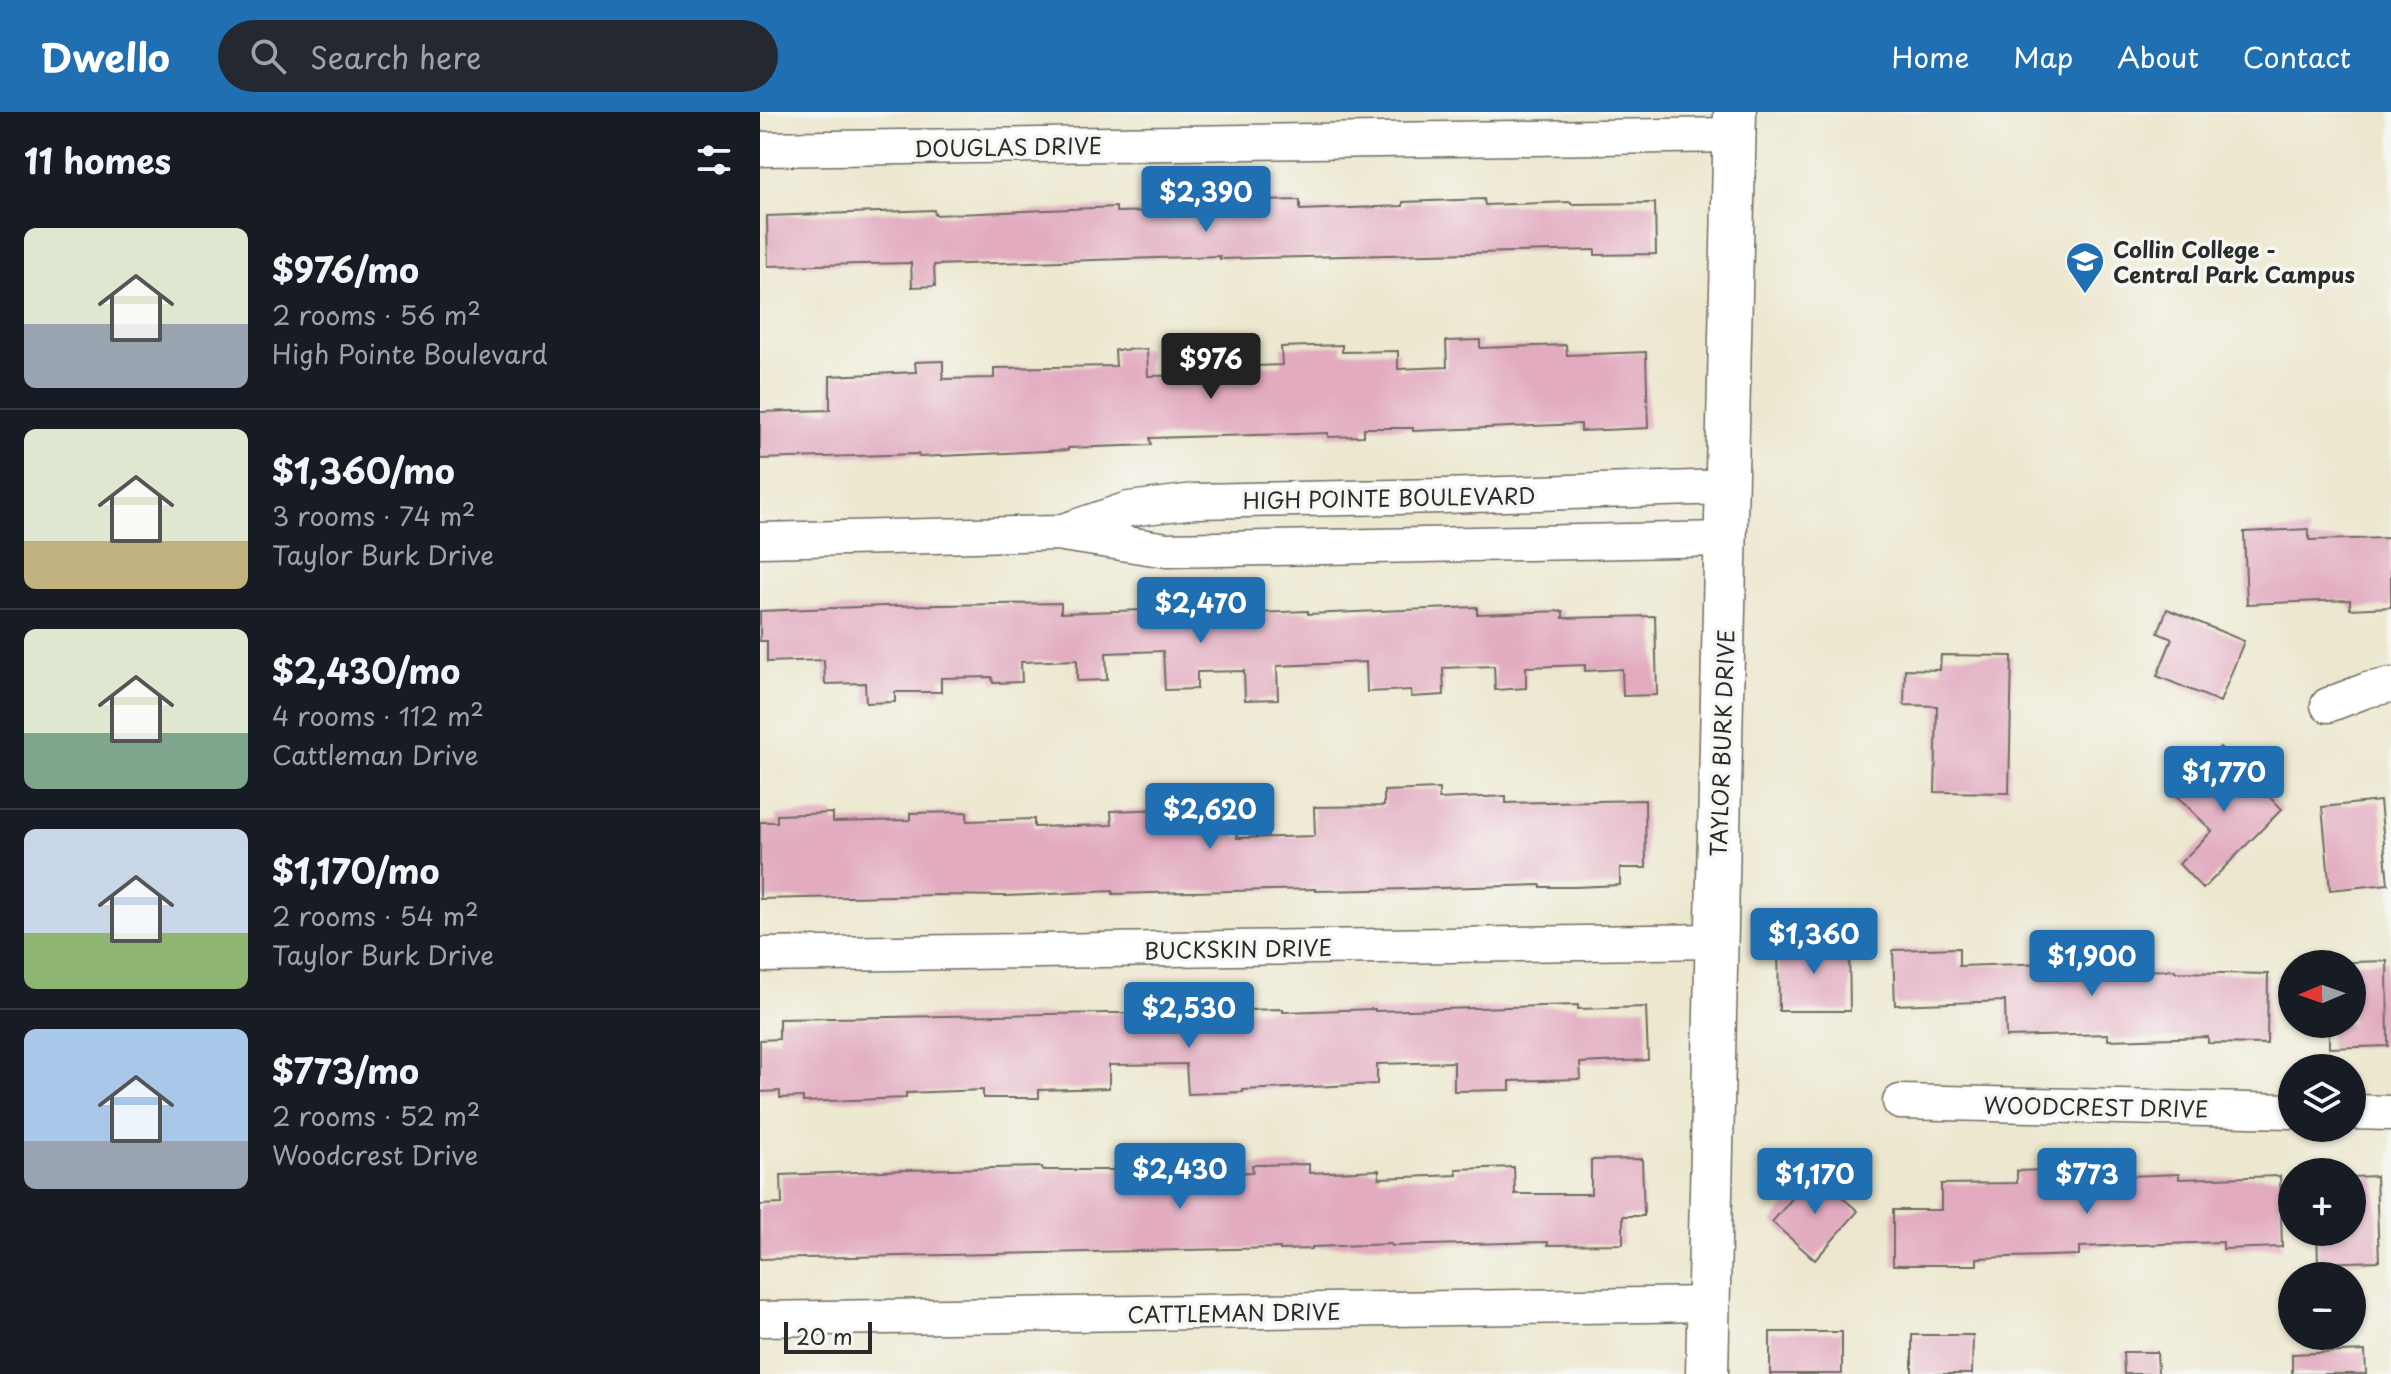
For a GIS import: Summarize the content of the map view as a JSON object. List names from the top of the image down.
{
  "streets": {
    "street": [
      "DOUGLAS DRIVE",
      "HIGH POINTE BOULEVARD",
      "TAYLOR BURK DRIVE",
      "BUCKSKIN DRIVE",
      "WOODCREST DRIVE",
      "CATTLEMAN DRIVE"
    ]
  },
  "crossings": [
    ["DOUGLAS DRIVE", "TAYLOR BURK DRIVE"],
    ["HIGH POINTE BOULEVARD", "TAYLOR BURK DRIVE"],
    ["TAYLOR BURK DRIVE", "BUCKSKIN DRIVE"],
    ["TAYLOR BURK DRIVE", "CATTLEMAN DRIVE"]
  ],
  "places": {
    "school or university": ["Collin College - Central Park Campus"]
  },
  "scale_bar": "20 m",
  "north": "left",
  "page": {
    "header": "Dwello",
    "search": "Search here",
    "nav": [
      "Home",
      "Map",
      "About",
      "Contact"
    ],
    "heading": "11 homes",
    "price": [
      "$2,390",
      "$976",
      "$2,470",
      "$1,770",
      "$2,620",
      "$1,360",
      "$1,900",
      "$2,530",
      "$2,430",
      "$1,170",
      "$773"
    ],
    "list": [
      {
        "name": "$976/mo",
        "note": "2 rooms · 56 m² · High Pointe Boulevard"
      },
      {
        "name": "$1,360/mo",
        "note": "3 rooms · 74 m² · Taylor Burk Drive"
      },
      {
        "name": "$2,430/mo",
        "note": "4 rooms · 112 m² · Cattleman Drive"
      },
      {
        "name": "$1,170/mo",
        "note": "2 rooms · 54 m² · Taylor Burk Drive"
      },
      {
        "name": "$773/mo",
        "note": "2 rooms · 52 m² · Woodcrest Drive"
      }
    ],
    "map_buttons": ["+", "−"],
    "scale": "20 m"
  }
}
